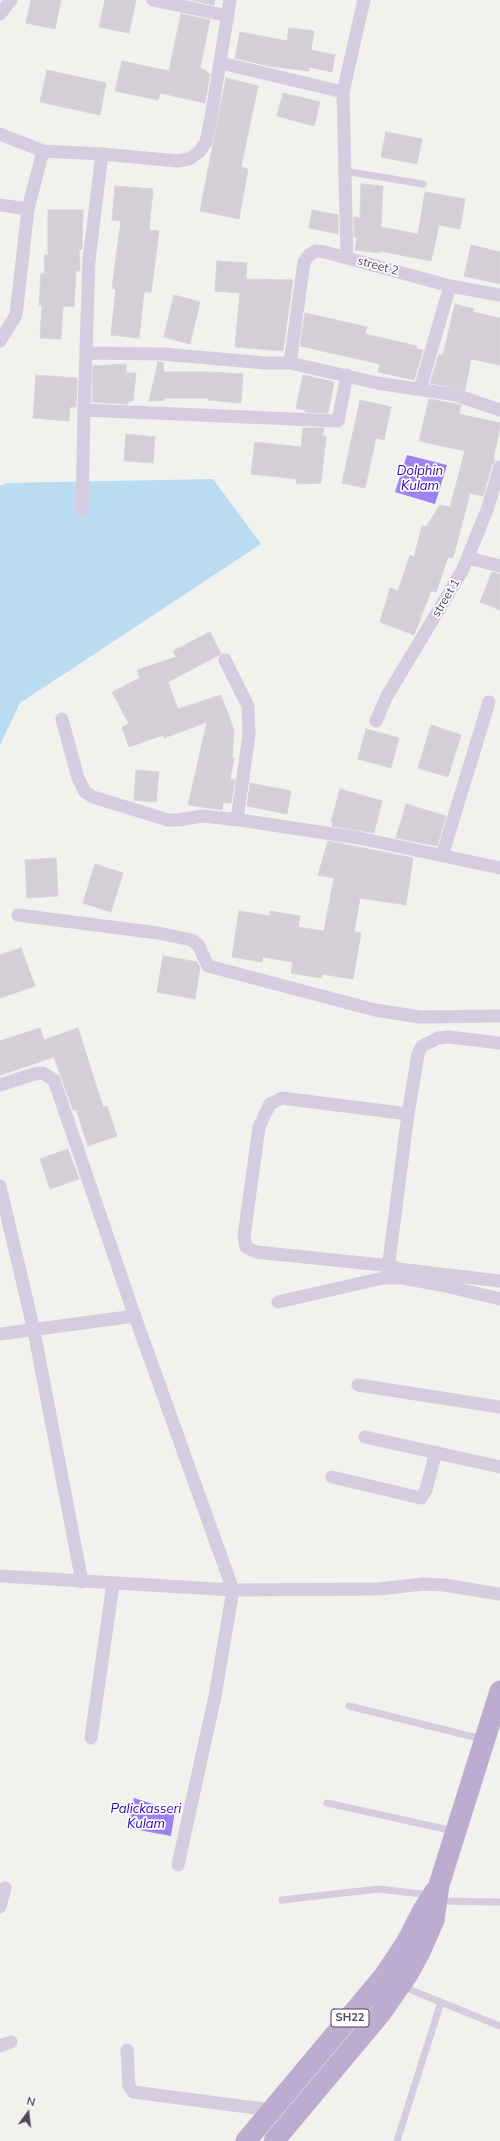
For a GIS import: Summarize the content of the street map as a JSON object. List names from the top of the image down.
{
  "streets": {
    "main road": ["SH22"],
    "street": ["street 2", "street 1"]
  },
  "water": ["Dolphin Kulam", "Palickasseri Kulam"],
  "north": "top"
}
